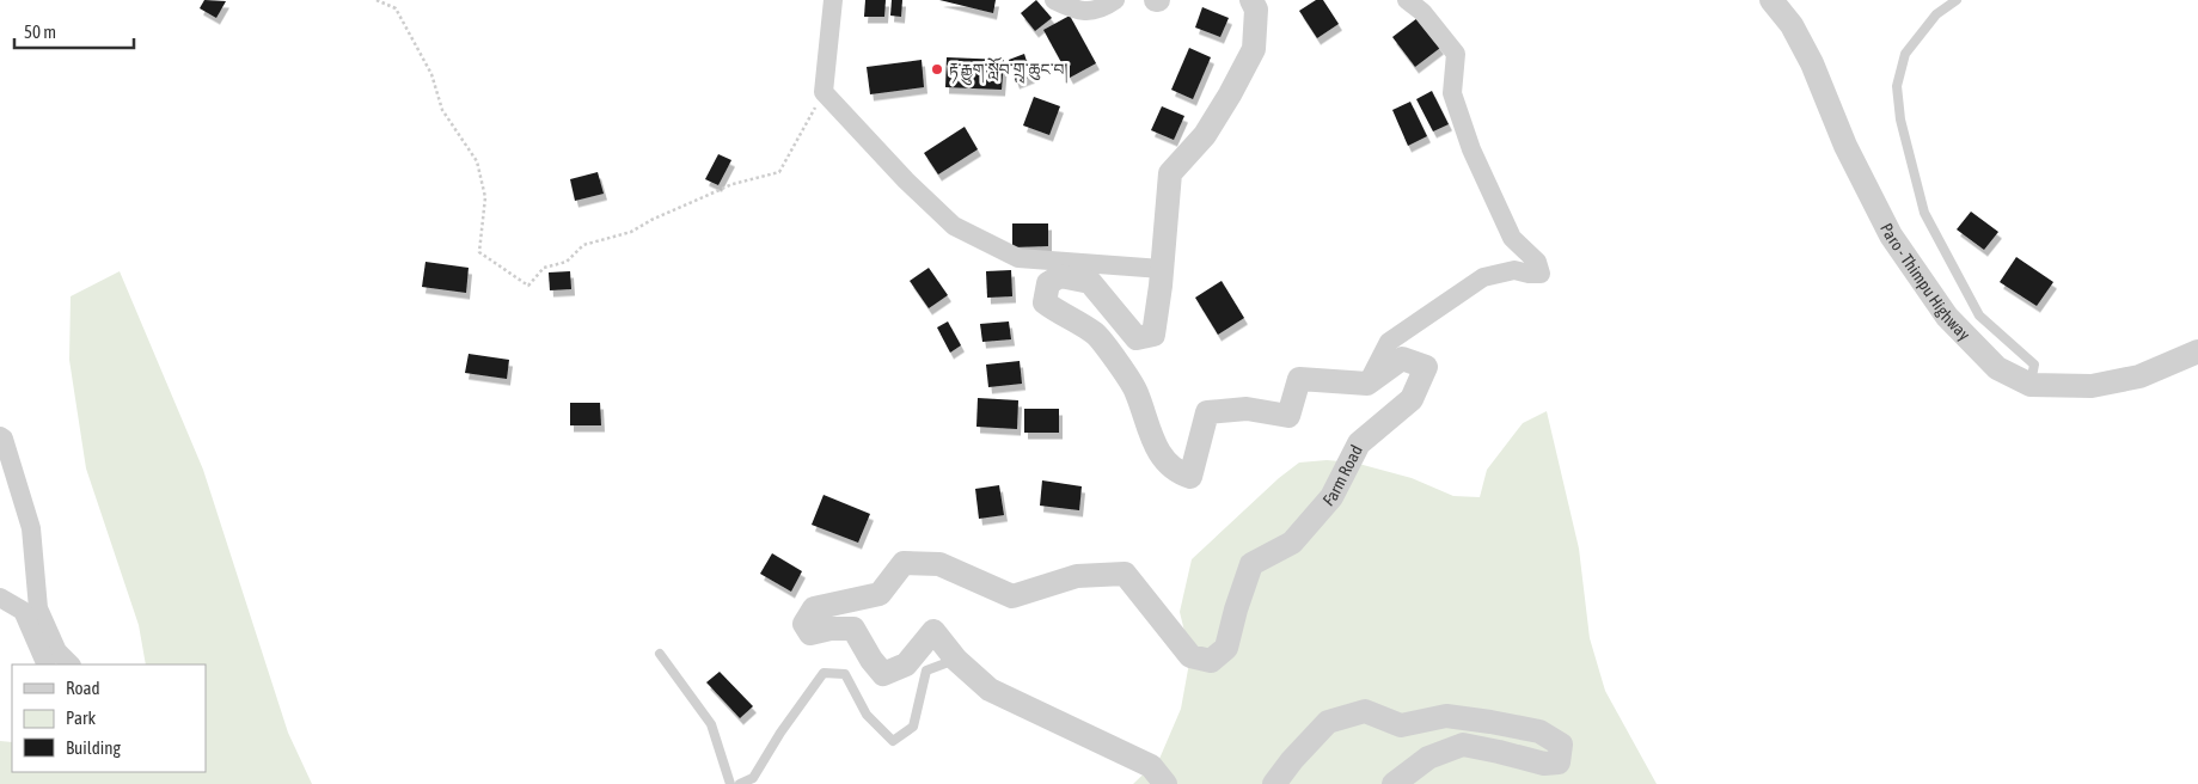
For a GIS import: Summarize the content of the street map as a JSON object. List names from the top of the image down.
{
  "streets": {
    "street": ["Paro - Thimpu Highway", "Farm Road"]
  },
  "places": ["རྟ་རྒྱུག་སློབ་གྲྭ་ཆུང་བ།"],
  "legend": ["Road", "Park", "Building"],
  "scale_bar": "50 m"
}
